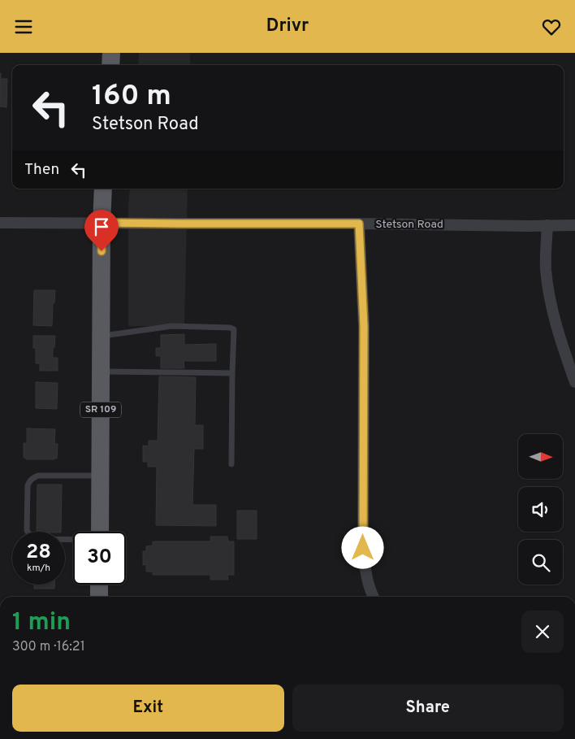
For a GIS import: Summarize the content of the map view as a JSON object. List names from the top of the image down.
{
  "streets": {
    "main road": ["SR 109"],
    "street": ["Stetson Road"]
  },
  "crossings": [
    ["Stetson Road", "SR 109"]
  ],
  "north": "right",
  "page": {
    "header": "Drivr",
    "turn": ["160 m", "Stetson Road"],
    "then": "Then",
    "speed": "28 km/h",
    "limit": "30",
    "heading": ["1 min", "300 m · 16:21"],
    "buttons": ["Exit", "Share"]
  }
}
